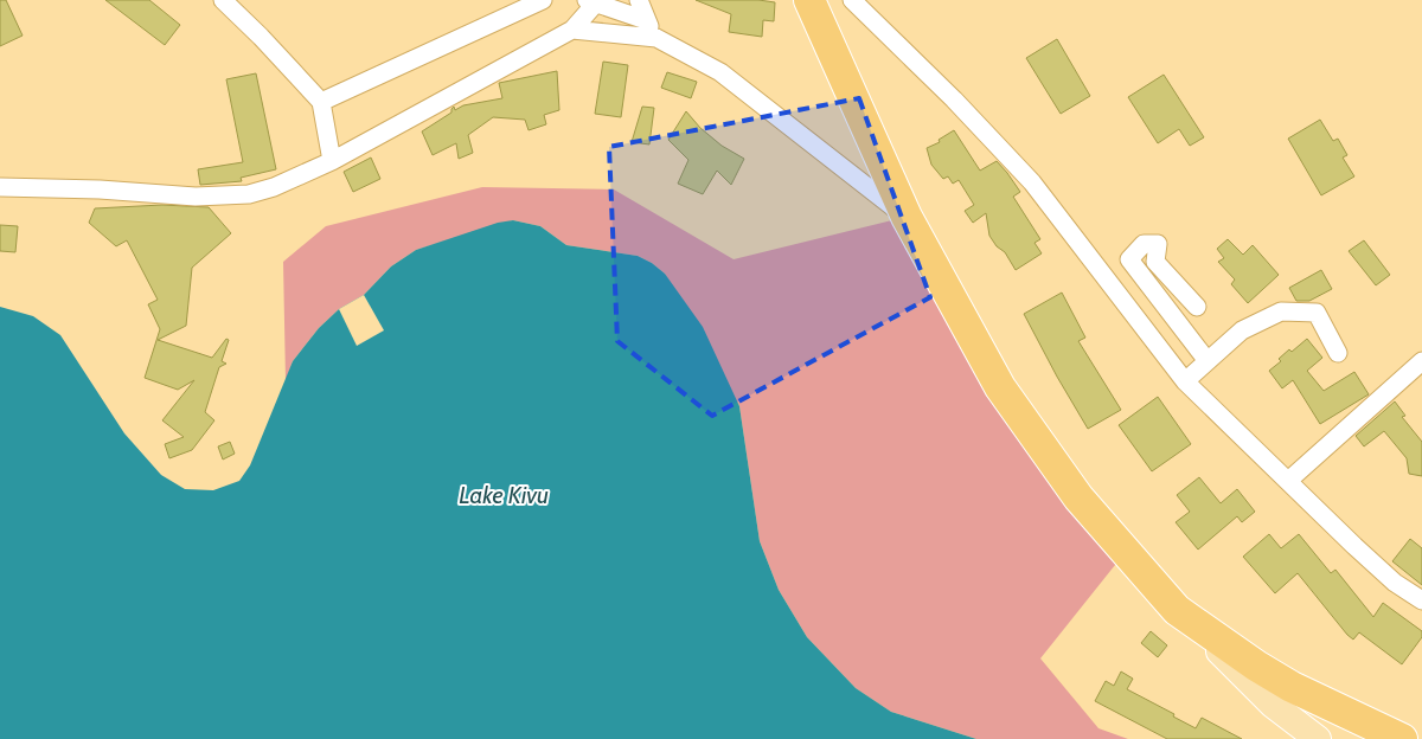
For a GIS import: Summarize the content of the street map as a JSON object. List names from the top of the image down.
{
  "water": ["Lake Kivu"]
}
